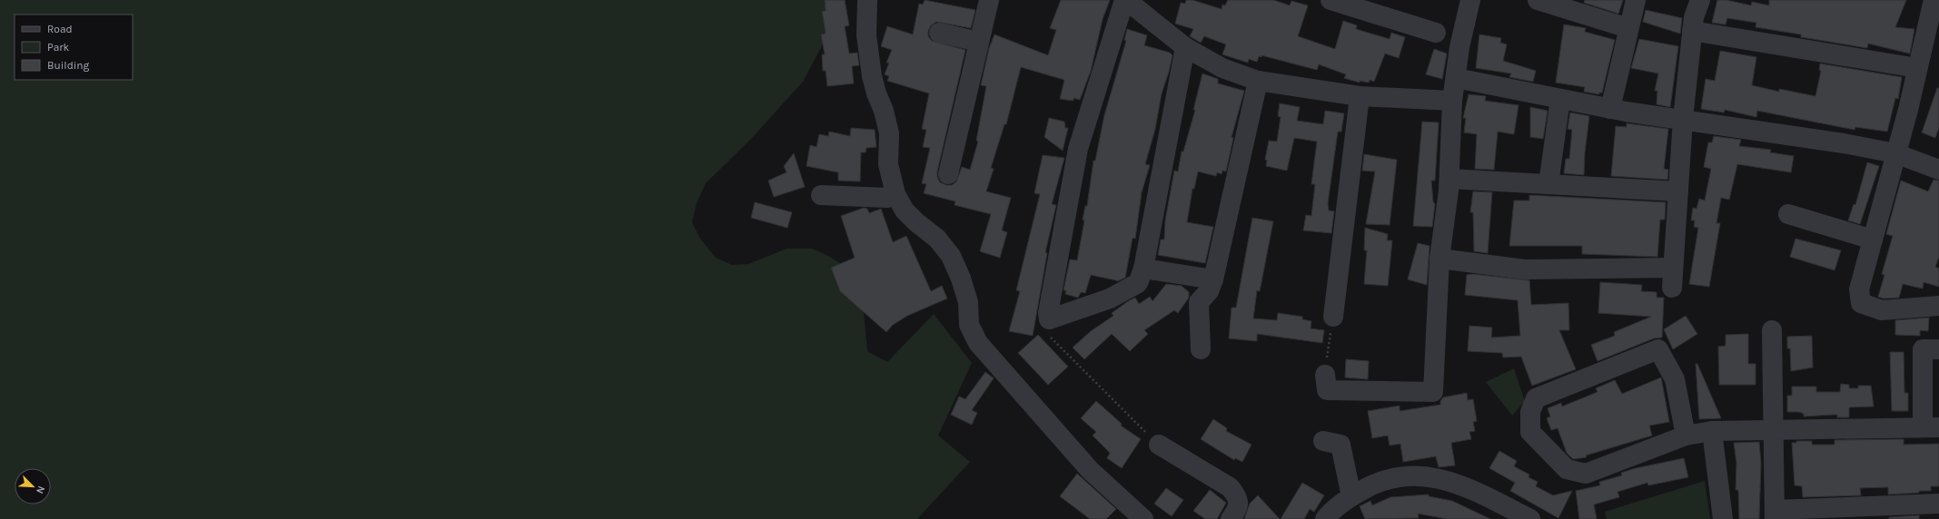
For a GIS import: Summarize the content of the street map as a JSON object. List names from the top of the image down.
{
  "legend": ["Road", "Park", "Building"],
  "north": "bottom right"
}
